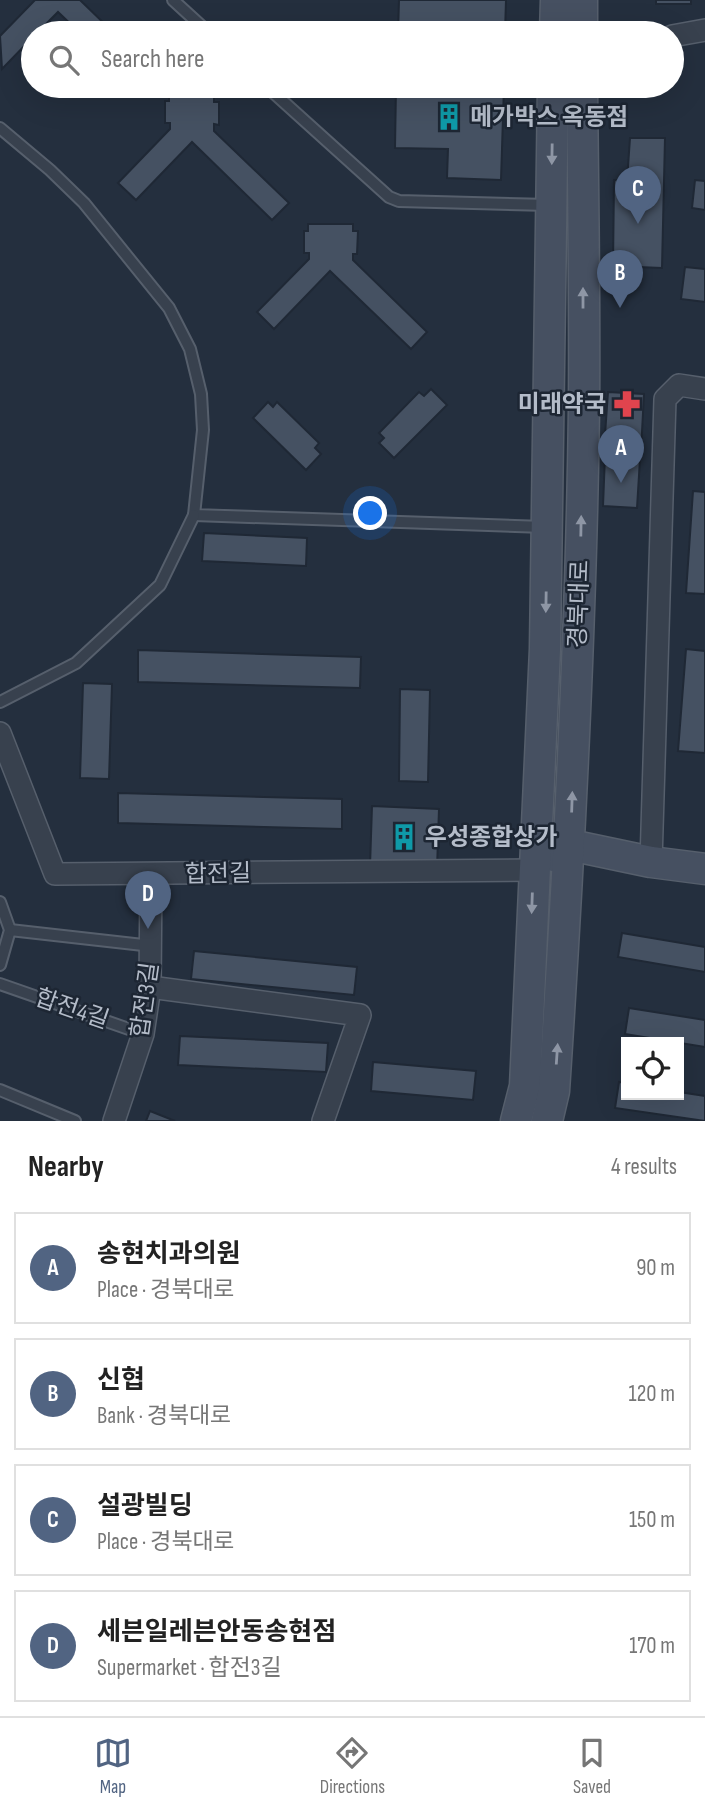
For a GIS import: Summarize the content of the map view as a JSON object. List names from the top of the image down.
{
  "streets": {
    "street": ["경북대로", "합전길", "합전3길"],
    "lane": ["합전4길"]
  },
  "crossings": [
    ["경북대로", "합전길"],
    ["합전길", "합전3길"],
    ["합전3길", "합전4길"]
  ],
  "places": {
    "building": ["메가박스 옥동점", "우성종합상가"],
    "pharmacy": ["미래약국"]
  },
  "page": {
    "search": "Search here",
    "pins": [
      "C",
      "B",
      "A",
      "D"
    ],
    "heading": ["Nearby", "4 results"],
    "list": [
      {
        "mark": "A",
        "name": "송현치과의원",
        "note": "Place · 경북대로",
        "value": "90 m"
      },
      {
        "mark": "B",
        "name": "신협",
        "note": "Bank · 경북대로",
        "value": "120 m"
      },
      {
        "mark": "C",
        "name": "설광빌딩",
        "note": "Place · 경북대로",
        "value": "150 m"
      },
      {
        "mark": "D",
        "name": "세븐일레븐안동송현점",
        "note": "Supermarket · 합전3길",
        "value": "170 m"
      }
    ],
    "nav": ["Map", "Directions", "Saved"]
  }
}
